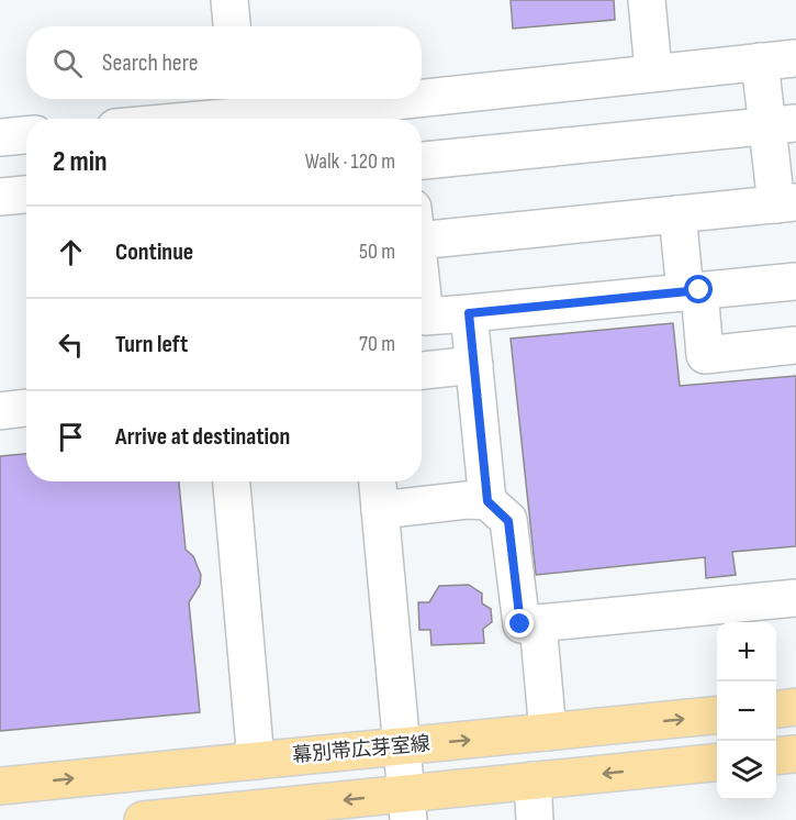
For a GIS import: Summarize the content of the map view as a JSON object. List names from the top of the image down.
{
  "streets": {
    "main road": ["幕別帯広芽室線"]
  },
  "page": {
    "search": "Search here",
    "heading": ["2 min", "Walk · 120 m"],
    "list": [
      ["Continue", "50 m"],
      ["Turn left", "70 m"],
      "Arrive at destination"
    ],
    "map_buttons": ["+", "−"]
  }
}
